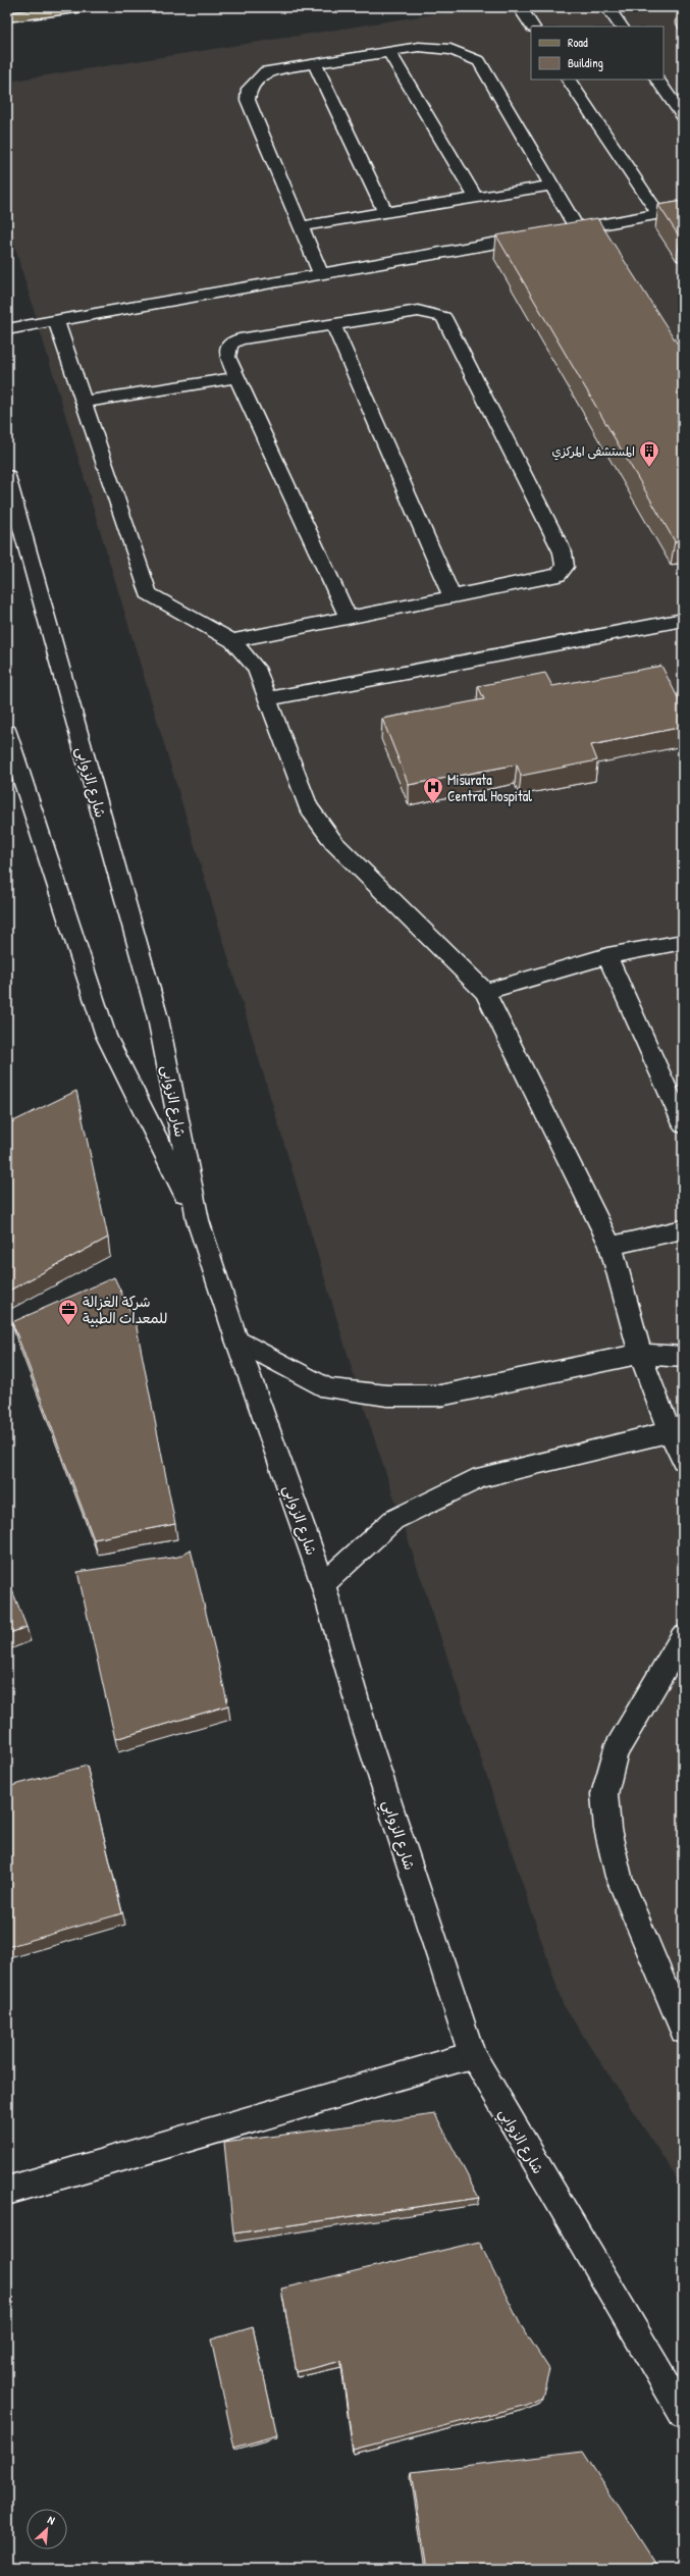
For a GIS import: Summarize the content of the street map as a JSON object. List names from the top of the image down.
{
  "streets": {
    "street": ["شارع الزوابى", "شارع الزوابي"]
  },
  "crossings": [
    ["شارع الزوابى", "شارع الزوابي"]
  ],
  "places": {
    "building": ["المستشفى المركزي"],
    "hospital": ["Misurata Central Hospital"],
    "office": ["شركة الغزالة للمعدات الطبية"]
  },
  "legend": ["Road", "Building"],
  "north": "top right"
}
